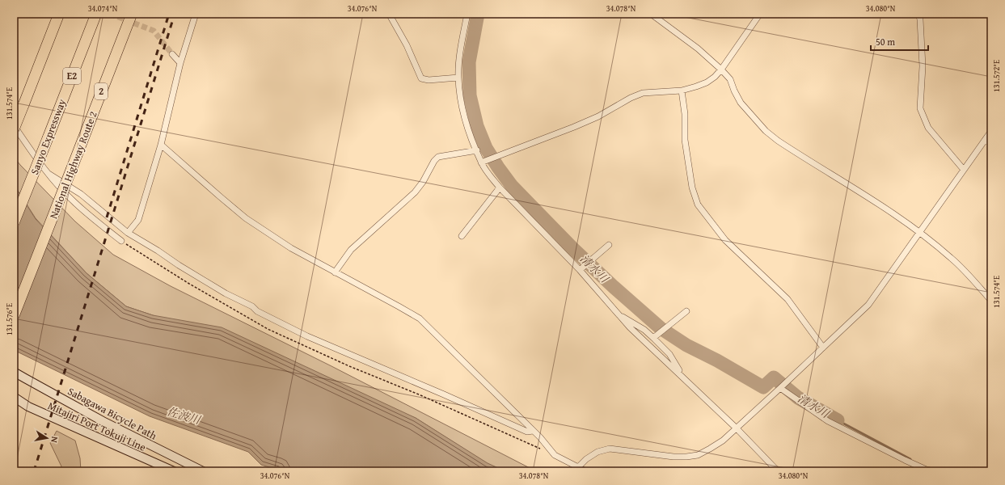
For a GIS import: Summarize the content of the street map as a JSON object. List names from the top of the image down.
{
  "streets": {
    "highway": [
      "E2",
      "2",
      "Sanyo Expressway",
      "National Highway Route 2"
    ],
    "main road": ["Sabagawa Bicycle Path", "Mitajiri Port Tokuji Line"]
  },
  "water": ["清水川", "佐波川"],
  "scale_bar": "50 m",
  "north": "right",
  "coordinates": [
    "34.074°N",
    "34.076°N",
    "34.078°N",
    "34.080°N",
    "131.572°E",
    "131.574°E",
    "131.576°E"
  ]
}
